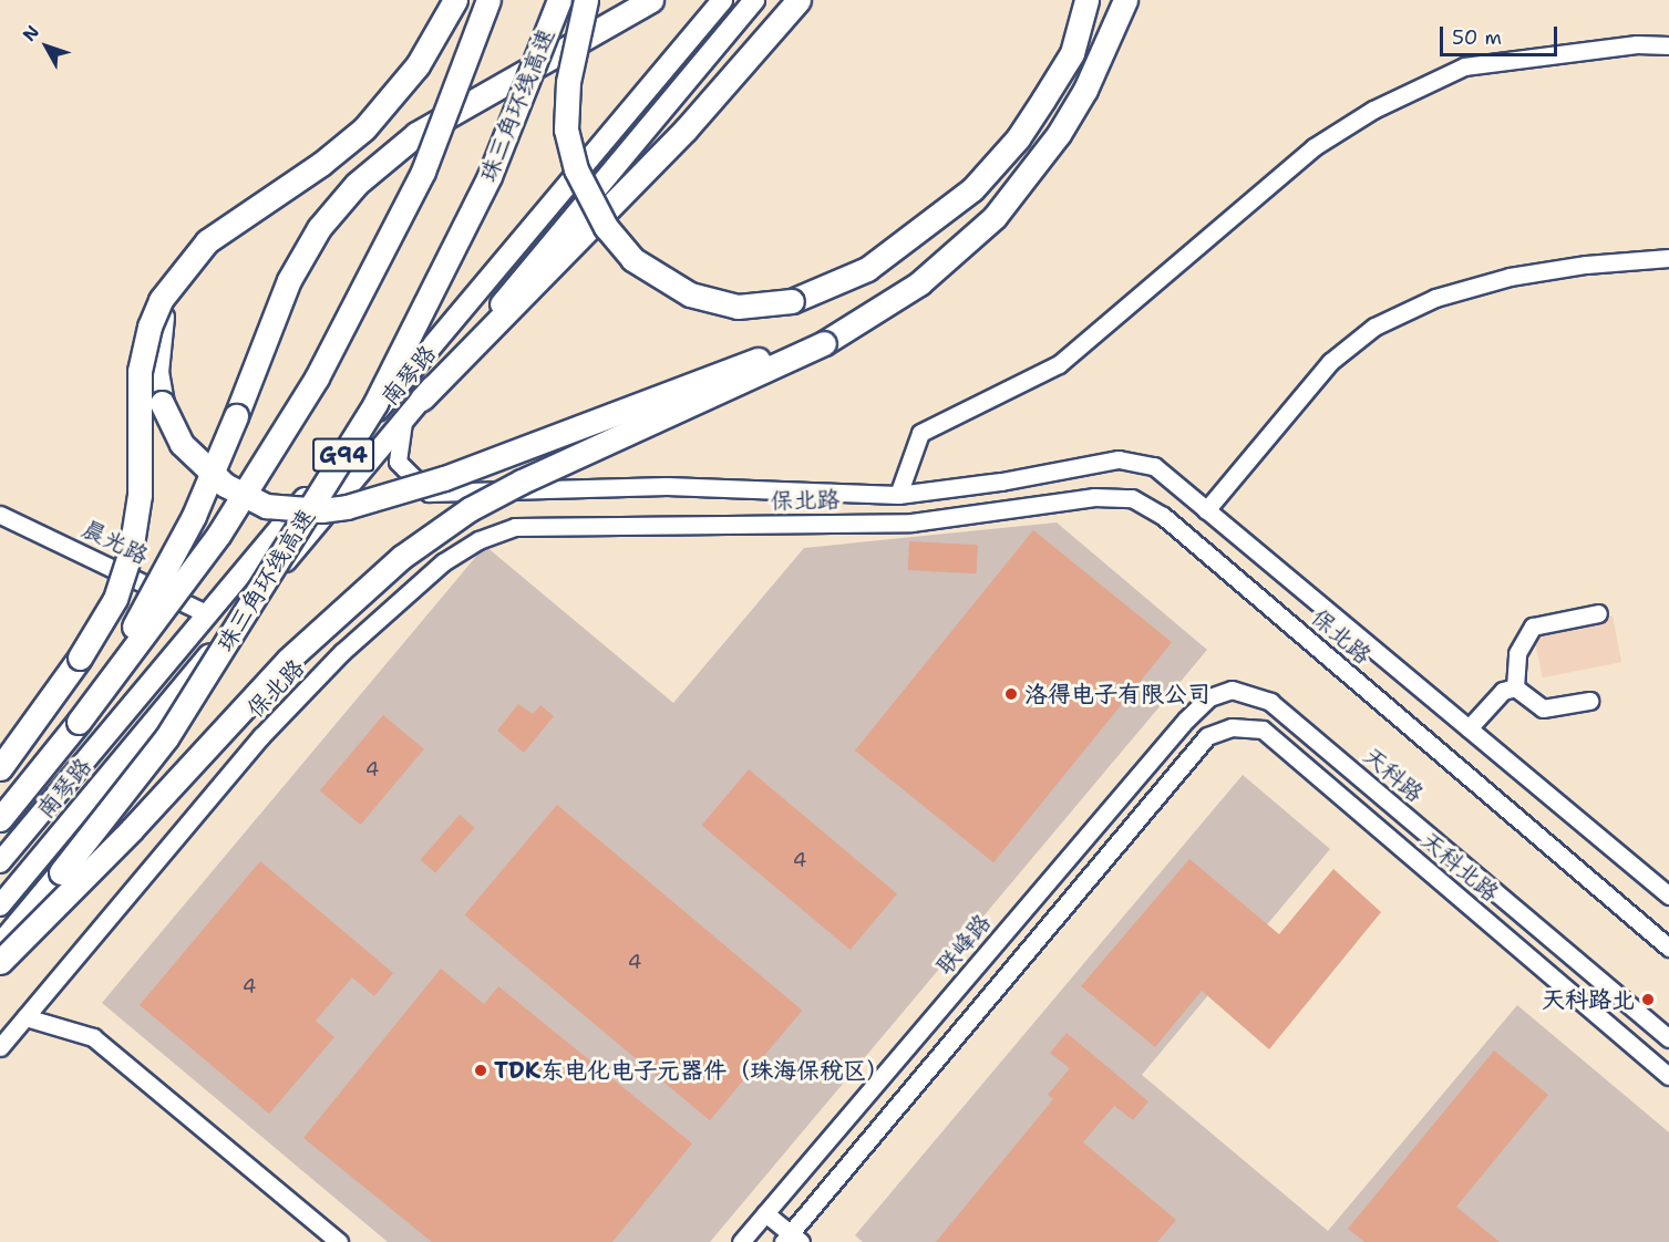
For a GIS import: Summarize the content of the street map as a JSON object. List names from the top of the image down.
{
  "streets": {
    "highway": ["珠三角环线高速", "G94"],
    "main road": ["南琴路"],
    "street": [
      "保北路",
      "晨光路",
      "天科路",
      "天科北路",
      "联峰路"
    ]
  },
  "crossings": [
    ["南琴路", "晨光路"],
    ["天科路", "联峰路"]
  ],
  "places": ["洛得电子有限公司", "天科路北", "TDK东电化电子元器件（珠海保税区）"],
  "house_numbers": [
    "4",
    "4",
    "4",
    "4"
  ],
  "scale_bar": "50 m",
  "north": "top left"
}
